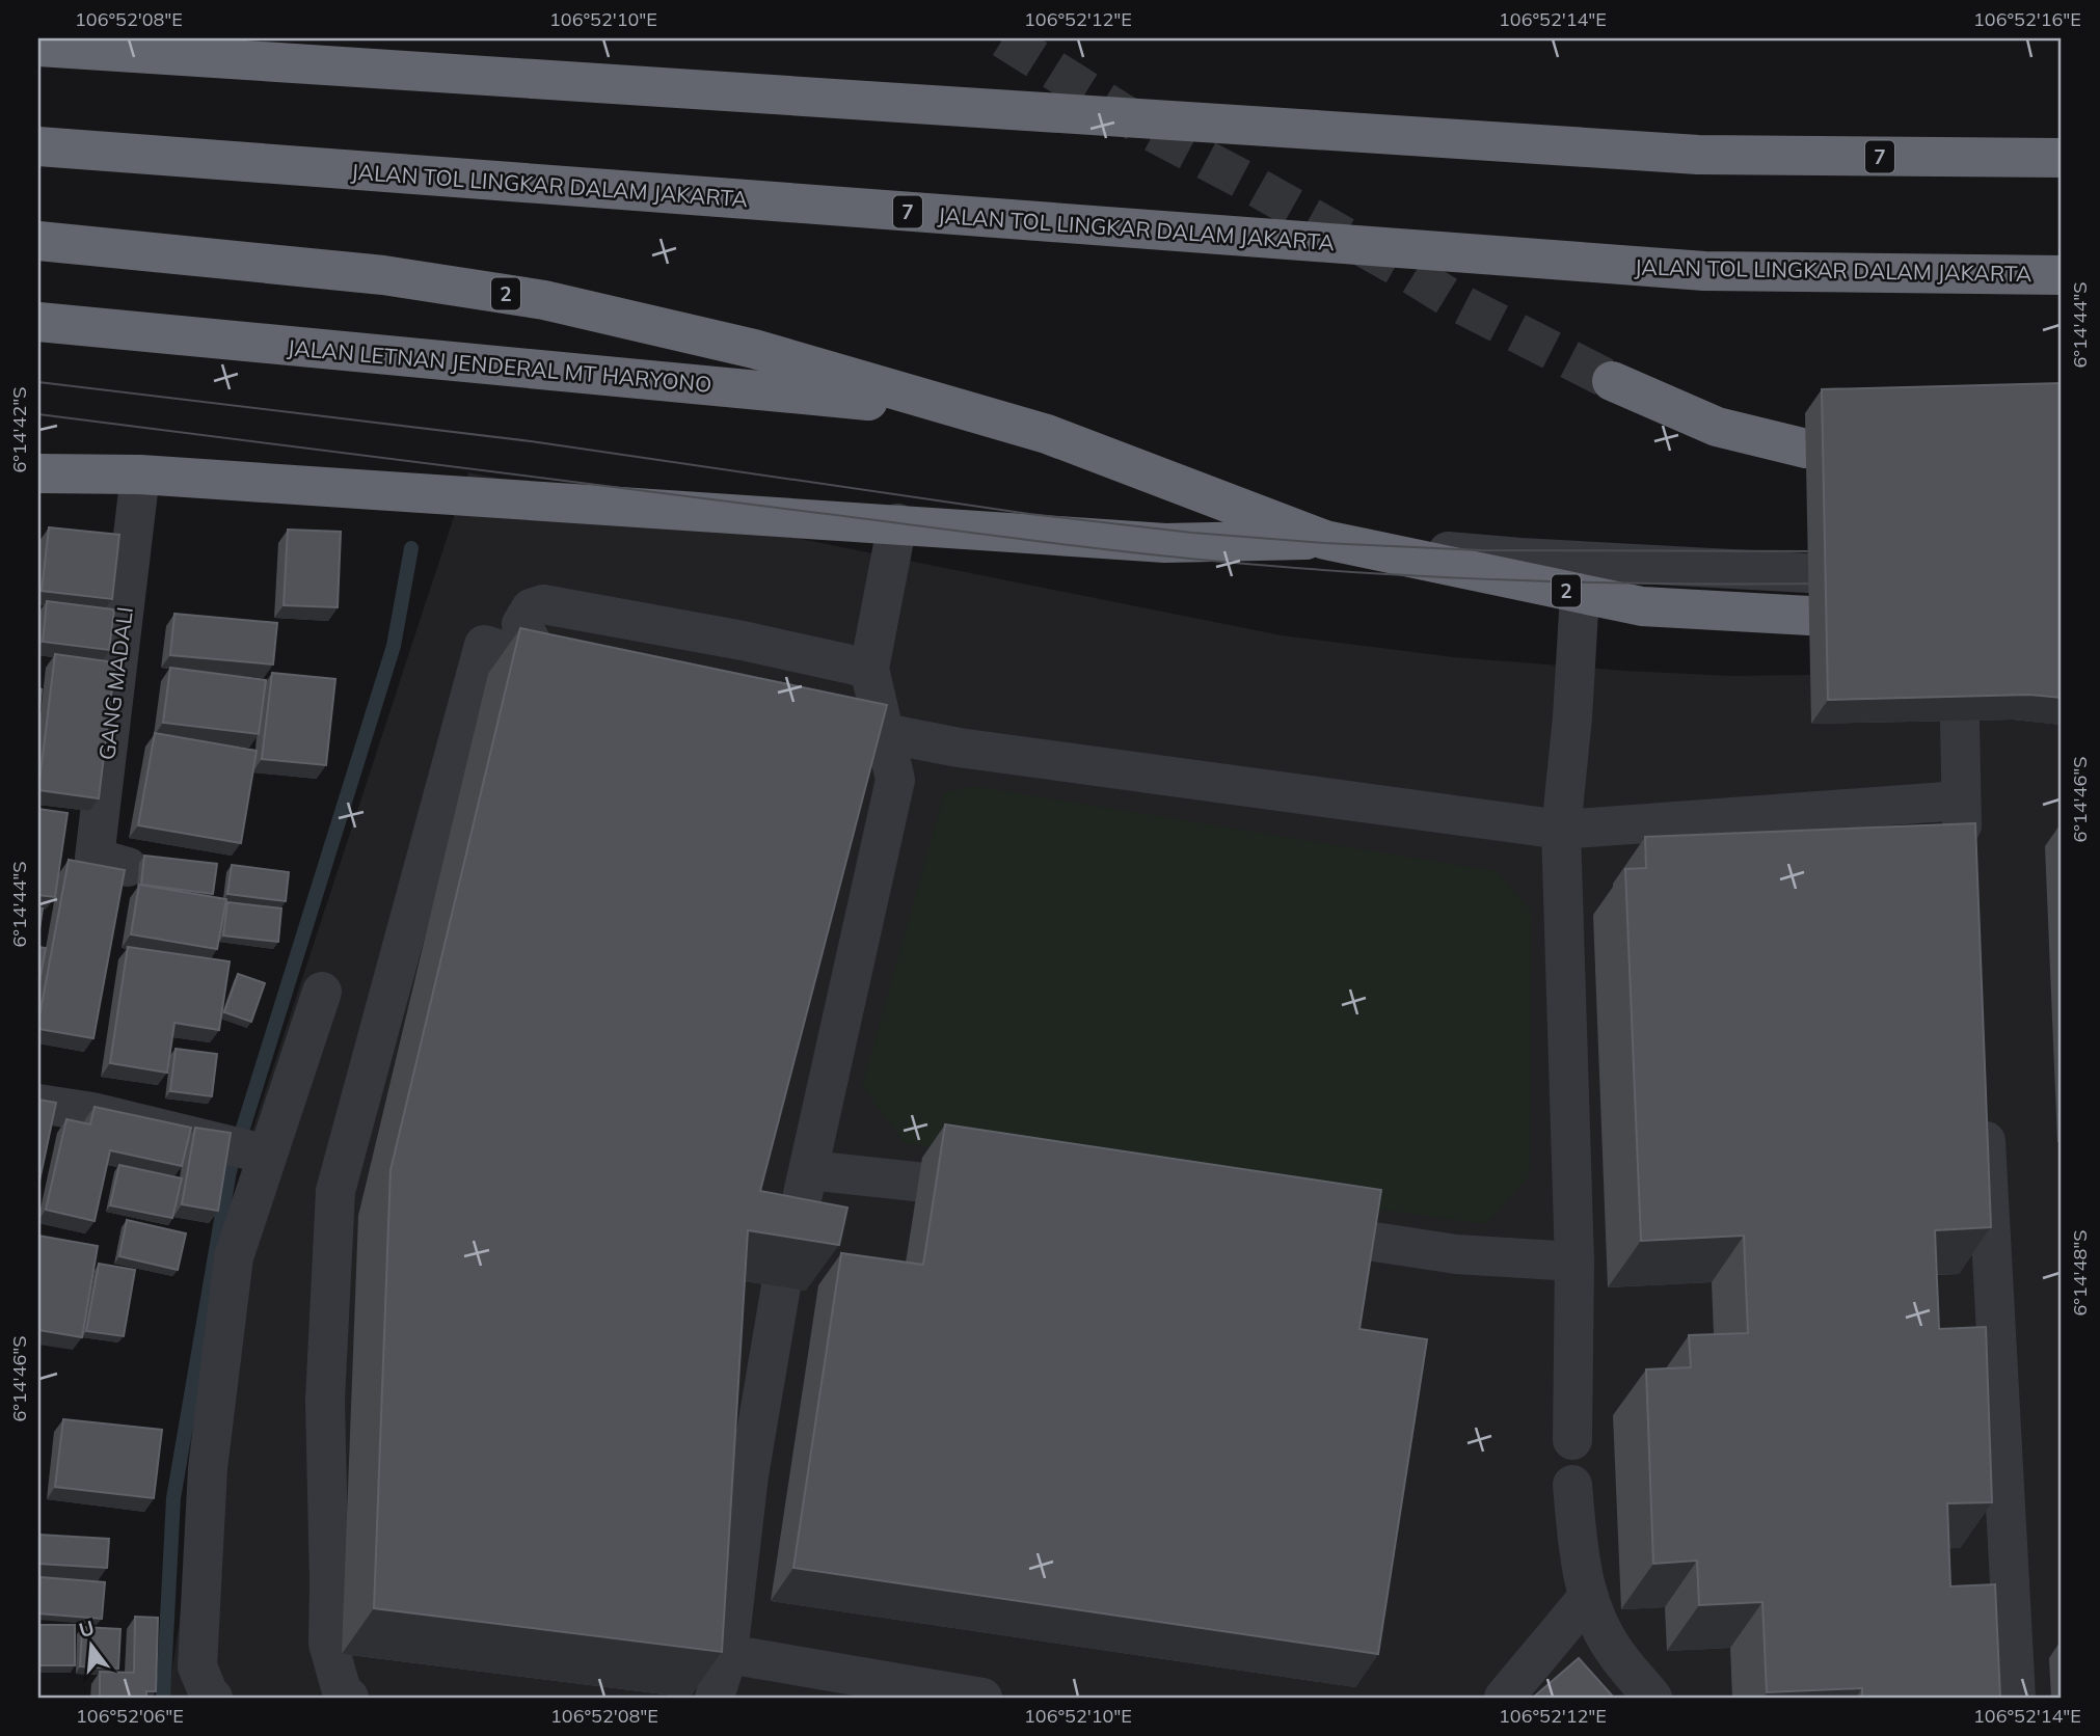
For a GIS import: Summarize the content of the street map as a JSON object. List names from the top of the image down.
{
  "streets": {
    "highway": [
      "7",
      "JALAN TOL LINGKAR DALAM JAKARTA",
      "2",
      "JALAN LETNAN JENDERAL MT HARYONO"
    ],
    "street": ["GANG MADALI"]
  },
  "north": "top",
  "coordinates": [
    "106°52'08\"E",
    "106°52'10\"E",
    "106°52'12\"E",
    "106°52'14\"E",
    "106°52'16\"E",
    "6°14'44\"S",
    "6°14'42\"S",
    "6°14'46\"S",
    "6°14'48\"S",
    "106°52'06\"E"
  ]
}
